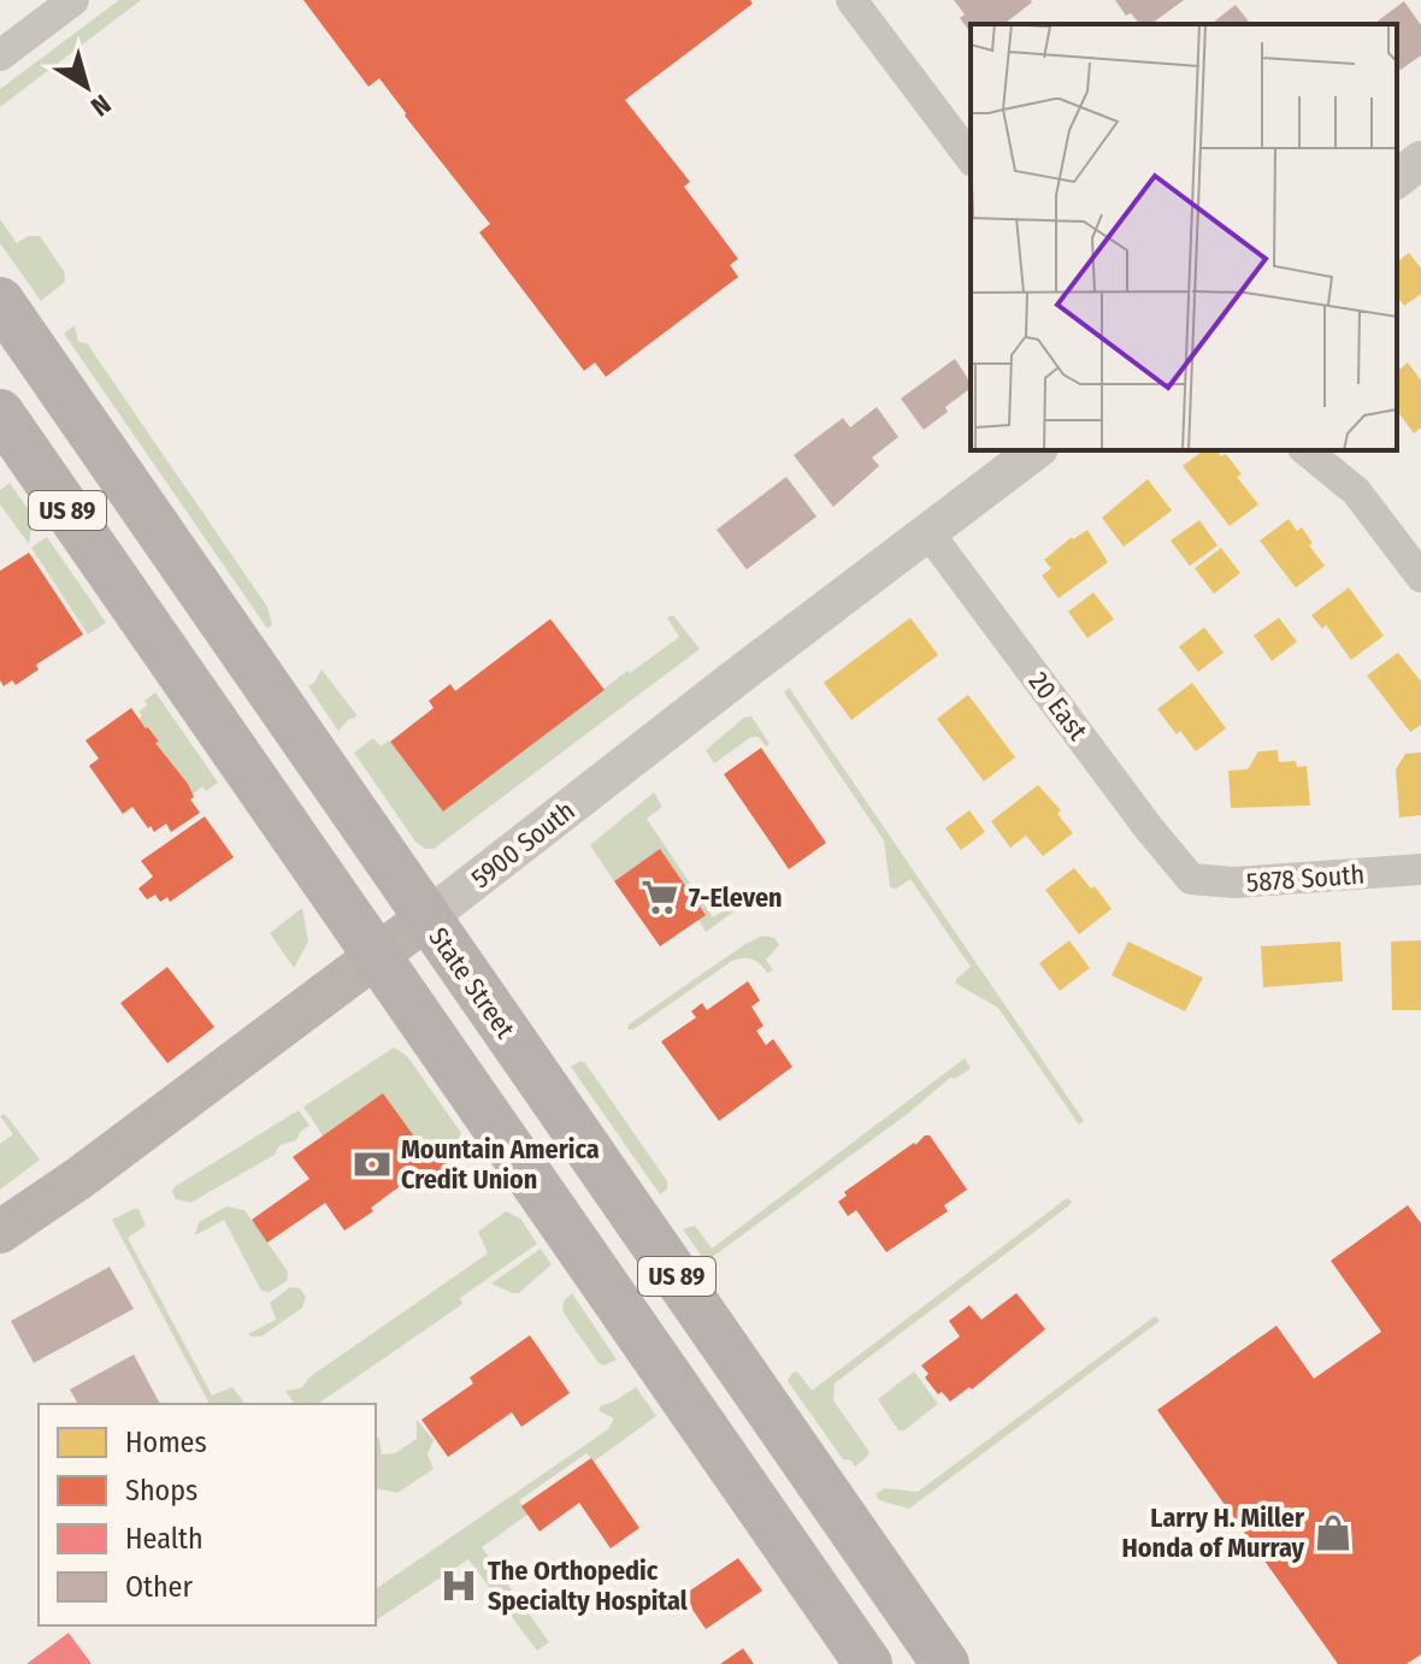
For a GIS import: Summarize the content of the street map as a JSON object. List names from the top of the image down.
{
  "streets": {
    "main road": ["US 89", "5900 South", "State Street"],
    "street": ["20 East", "5878 South"]
  },
  "crossings": [
    ["US 89", "5900 South"],
    ["20 East", "5900 South"],
    ["20 East", "5878 South"],
    ["5900 South", "State Street"]
  ],
  "places": {
    "supermarket": ["7-Eleven"],
    "bank": ["Mountain America Credit Union"],
    "shop": ["Larry H. Miller Honda of Murray"],
    "hospital": ["The Orthopedic Specialty Hospital"]
  },
  "legend": [
    "Homes",
    "Shops",
    "Health",
    "Other"
  ],
  "north": "bottom right"
}
